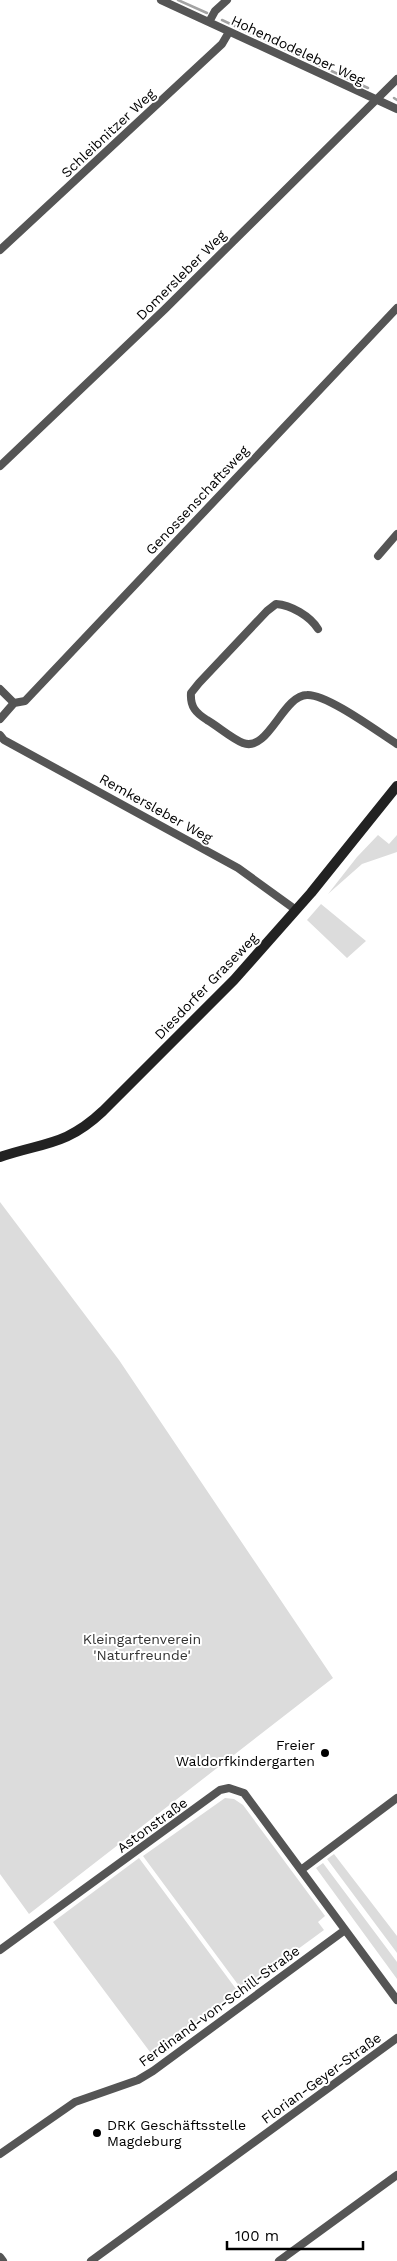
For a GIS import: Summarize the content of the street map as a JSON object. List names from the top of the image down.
{
  "streets": {
    "main road": ["Diesdorfer Graseweg"],
    "street": [
      "Hohendodeleber Weg",
      "Schleibnitzer Weg",
      "Domersleber Weg",
      "Genossenschaftsweg",
      "Remkersleber Weg",
      "Astonstraße",
      "Ferdinand-von-Schill-Straße",
      "Florian-Geyer-Straße"
    ]
  },
  "crossings": [
    ["Hohendodeleber Weg", "Schleibnitzer Weg"],
    ["Hohendodeleber Weg", "Domersleber Weg"],
    ["Remkersleber Weg", "Diesdorfer Graseweg"],
    ["Astonstraße", "Ferdinand-von-Schill-Straße"]
  ],
  "parks": ["Kleingartenverein 'Naturfreunde'"],
  "places": ["Freier Waldorfkindergarten", "DRK Geschäftsstelle Magdeburg"],
  "scale_bar": "100 m"
}
